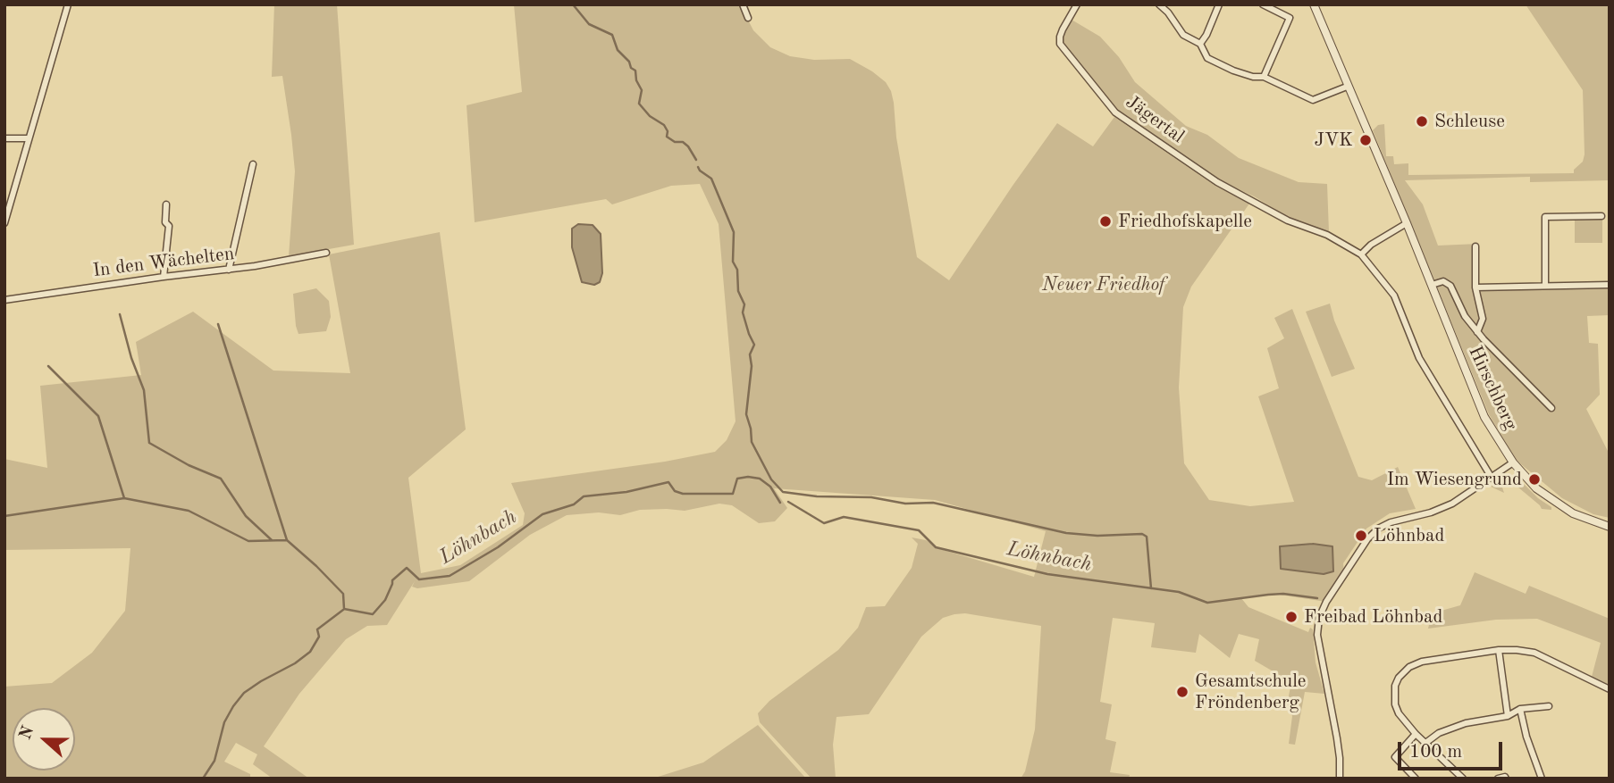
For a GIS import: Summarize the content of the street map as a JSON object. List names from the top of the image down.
{
  "streets": {
    "street": ["Jägertal", "In den Wächelten", "Hirschberg"]
  },
  "water": ["Löhnbach"],
  "parks": ["Neuer Friedhof"],
  "places": [
    "Schleuse",
    "JVK",
    "Friedhofskapelle",
    "Im Wiesengrund",
    "Löhnbad",
    "Freibad Löhnbad",
    "Gesamtschule Fröndenberg"
  ],
  "scale_bar": "100 m",
  "north": "left"
}
